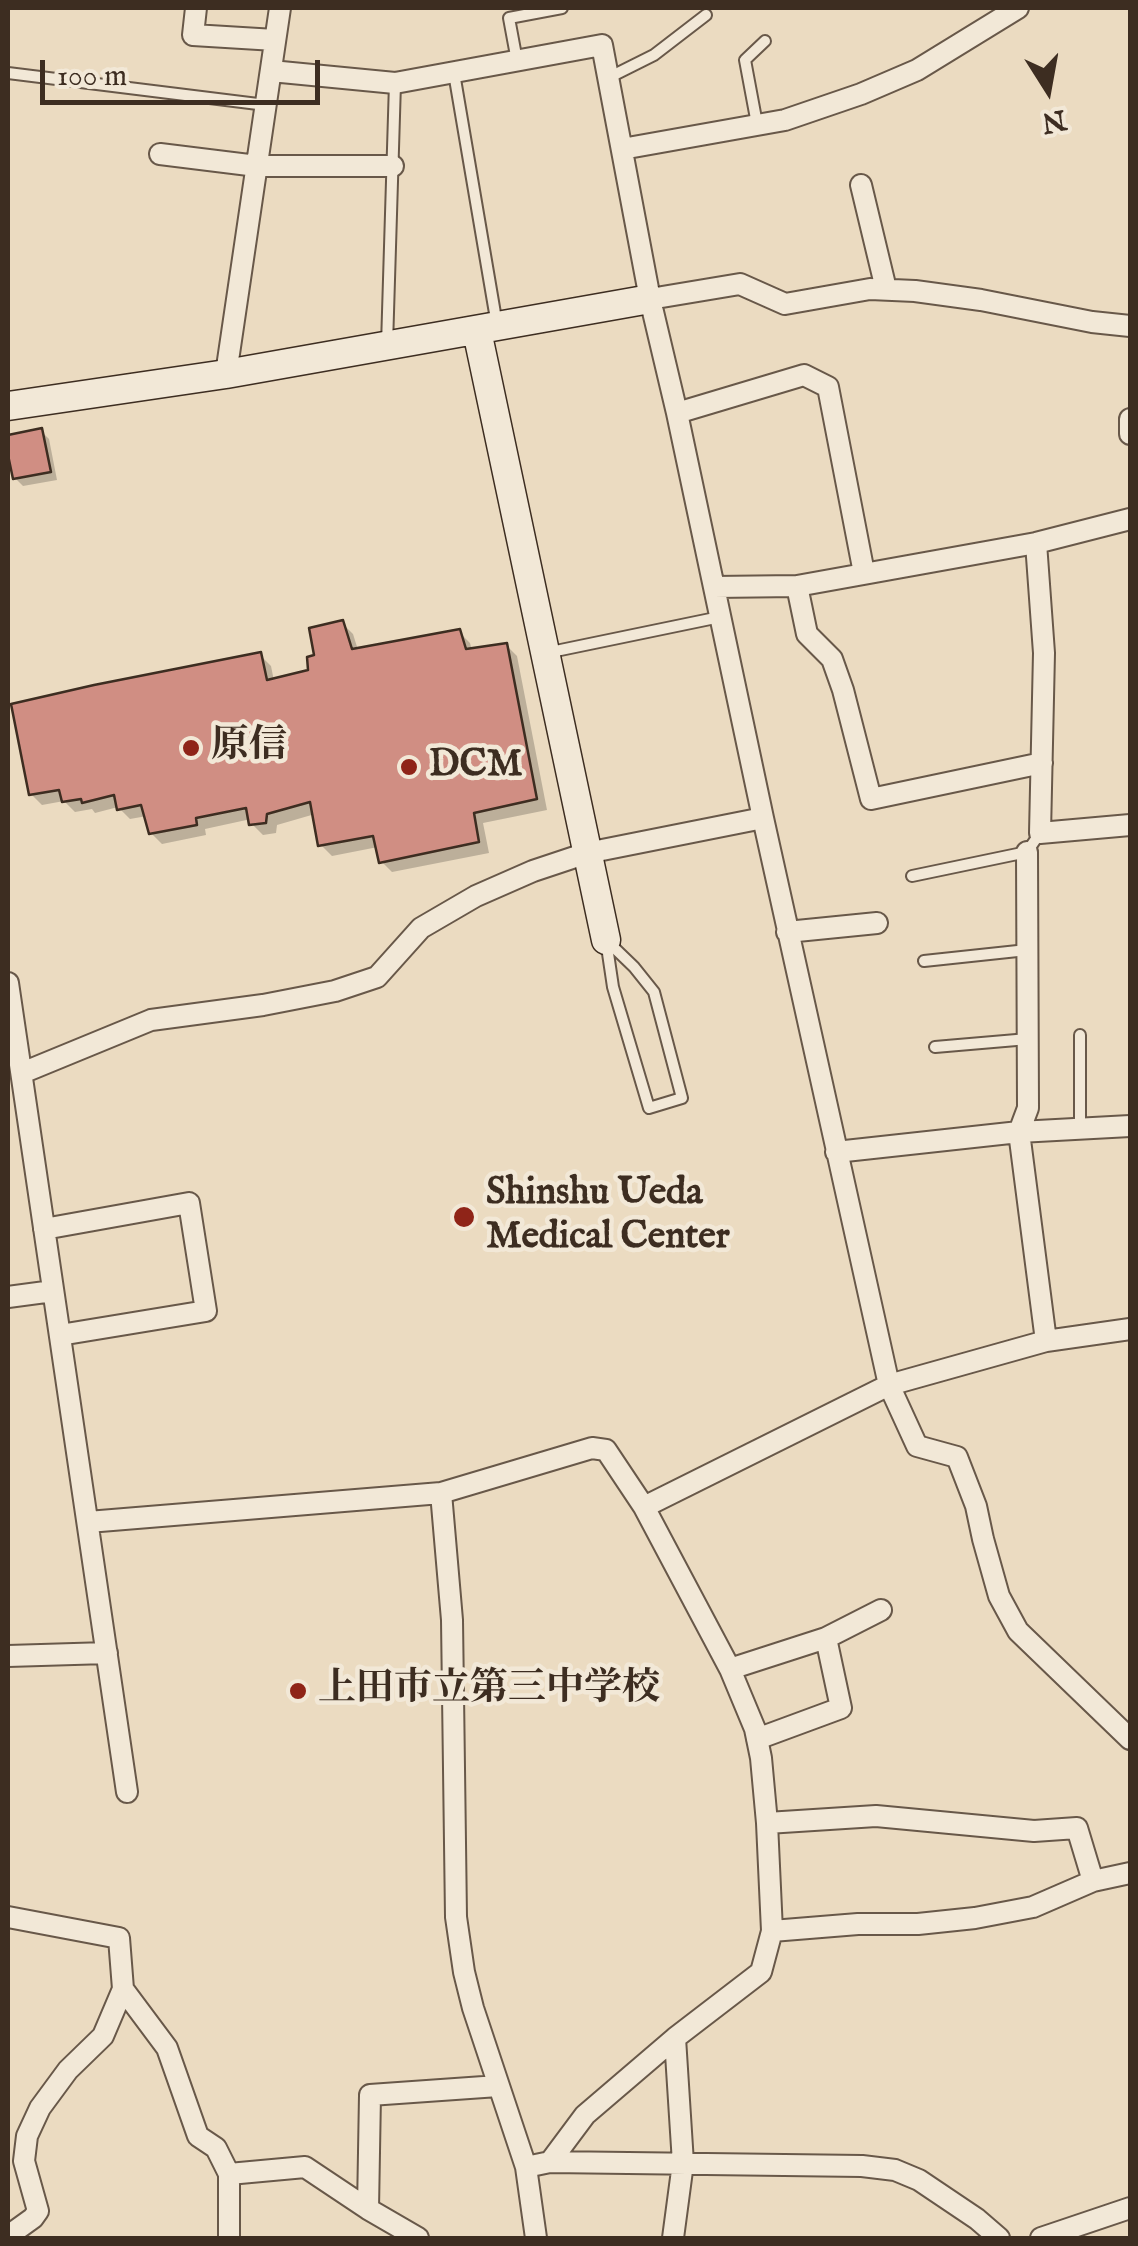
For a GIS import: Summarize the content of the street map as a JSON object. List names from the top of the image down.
{
  "places": [
    "原信",
    "DCM",
    "Shinshu Ueda Medical Center",
    "上田市立第三中学校"
  ],
  "scale_bar": "100 m",
  "north": "bottom"
}
